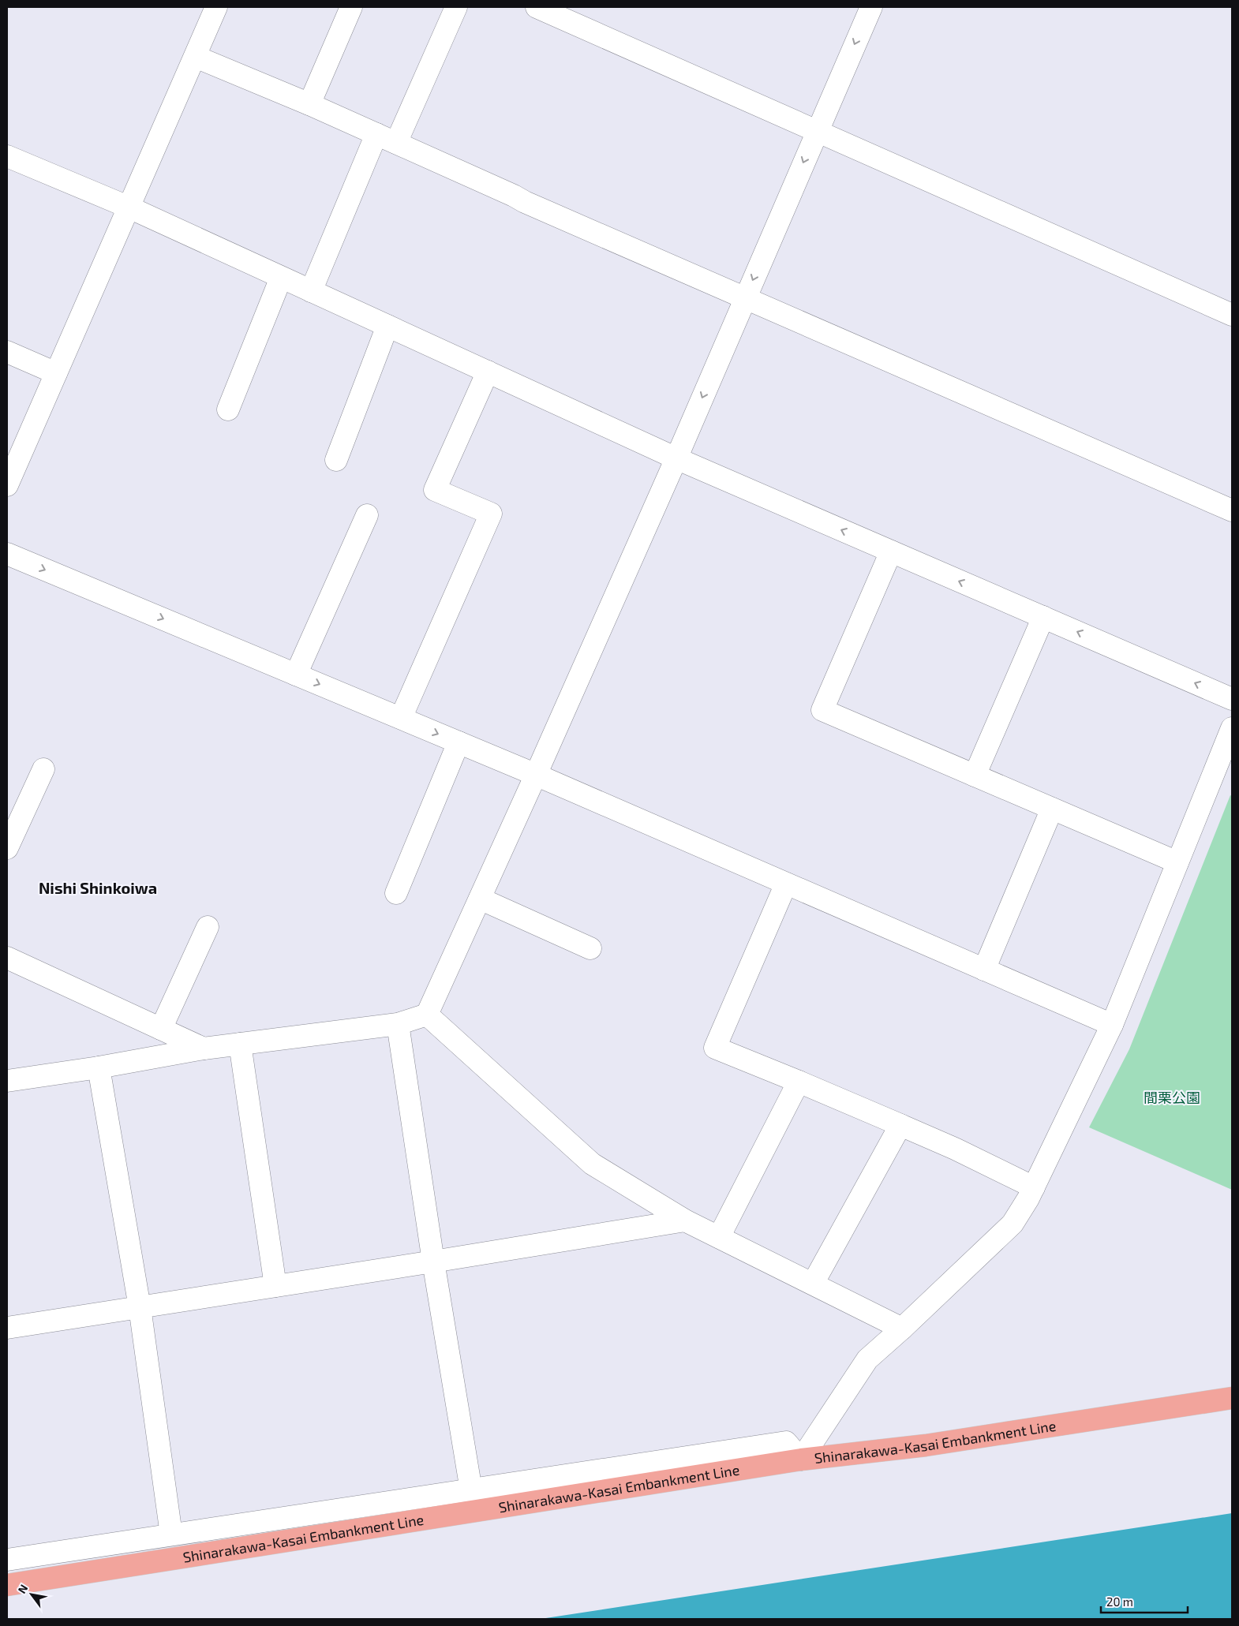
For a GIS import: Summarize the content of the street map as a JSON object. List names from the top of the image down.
{
  "streets": {
    "main road": ["Shinarakawa-Kasai Embankment Line"]
  },
  "districts": ["Nishi Shinkoiwa"],
  "parks": ["間栗公園"],
  "scale_bar": "20 m",
  "north": "top left"
}
